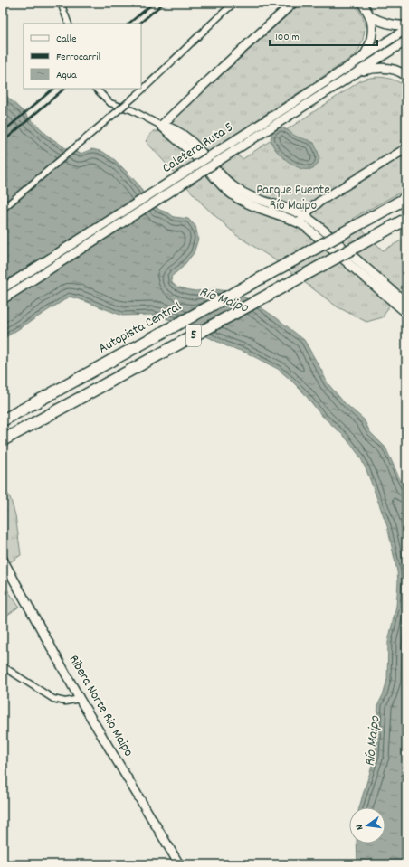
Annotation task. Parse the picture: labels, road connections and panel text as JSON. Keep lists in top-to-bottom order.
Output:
{
  "streets": {
    "highway": ["Autopista Central", "5"],
    "main road": ["Caletera Ruta 5", "Ribera Norte Rio Maipo"]
  },
  "water": ["Río Maipo"],
  "parks": ["Parque Puente Río Maipo"],
  "legend": ["Calle", "Ferrocarril", "Agua"],
  "scale_bar": "100 m",
  "north": "left"
}
